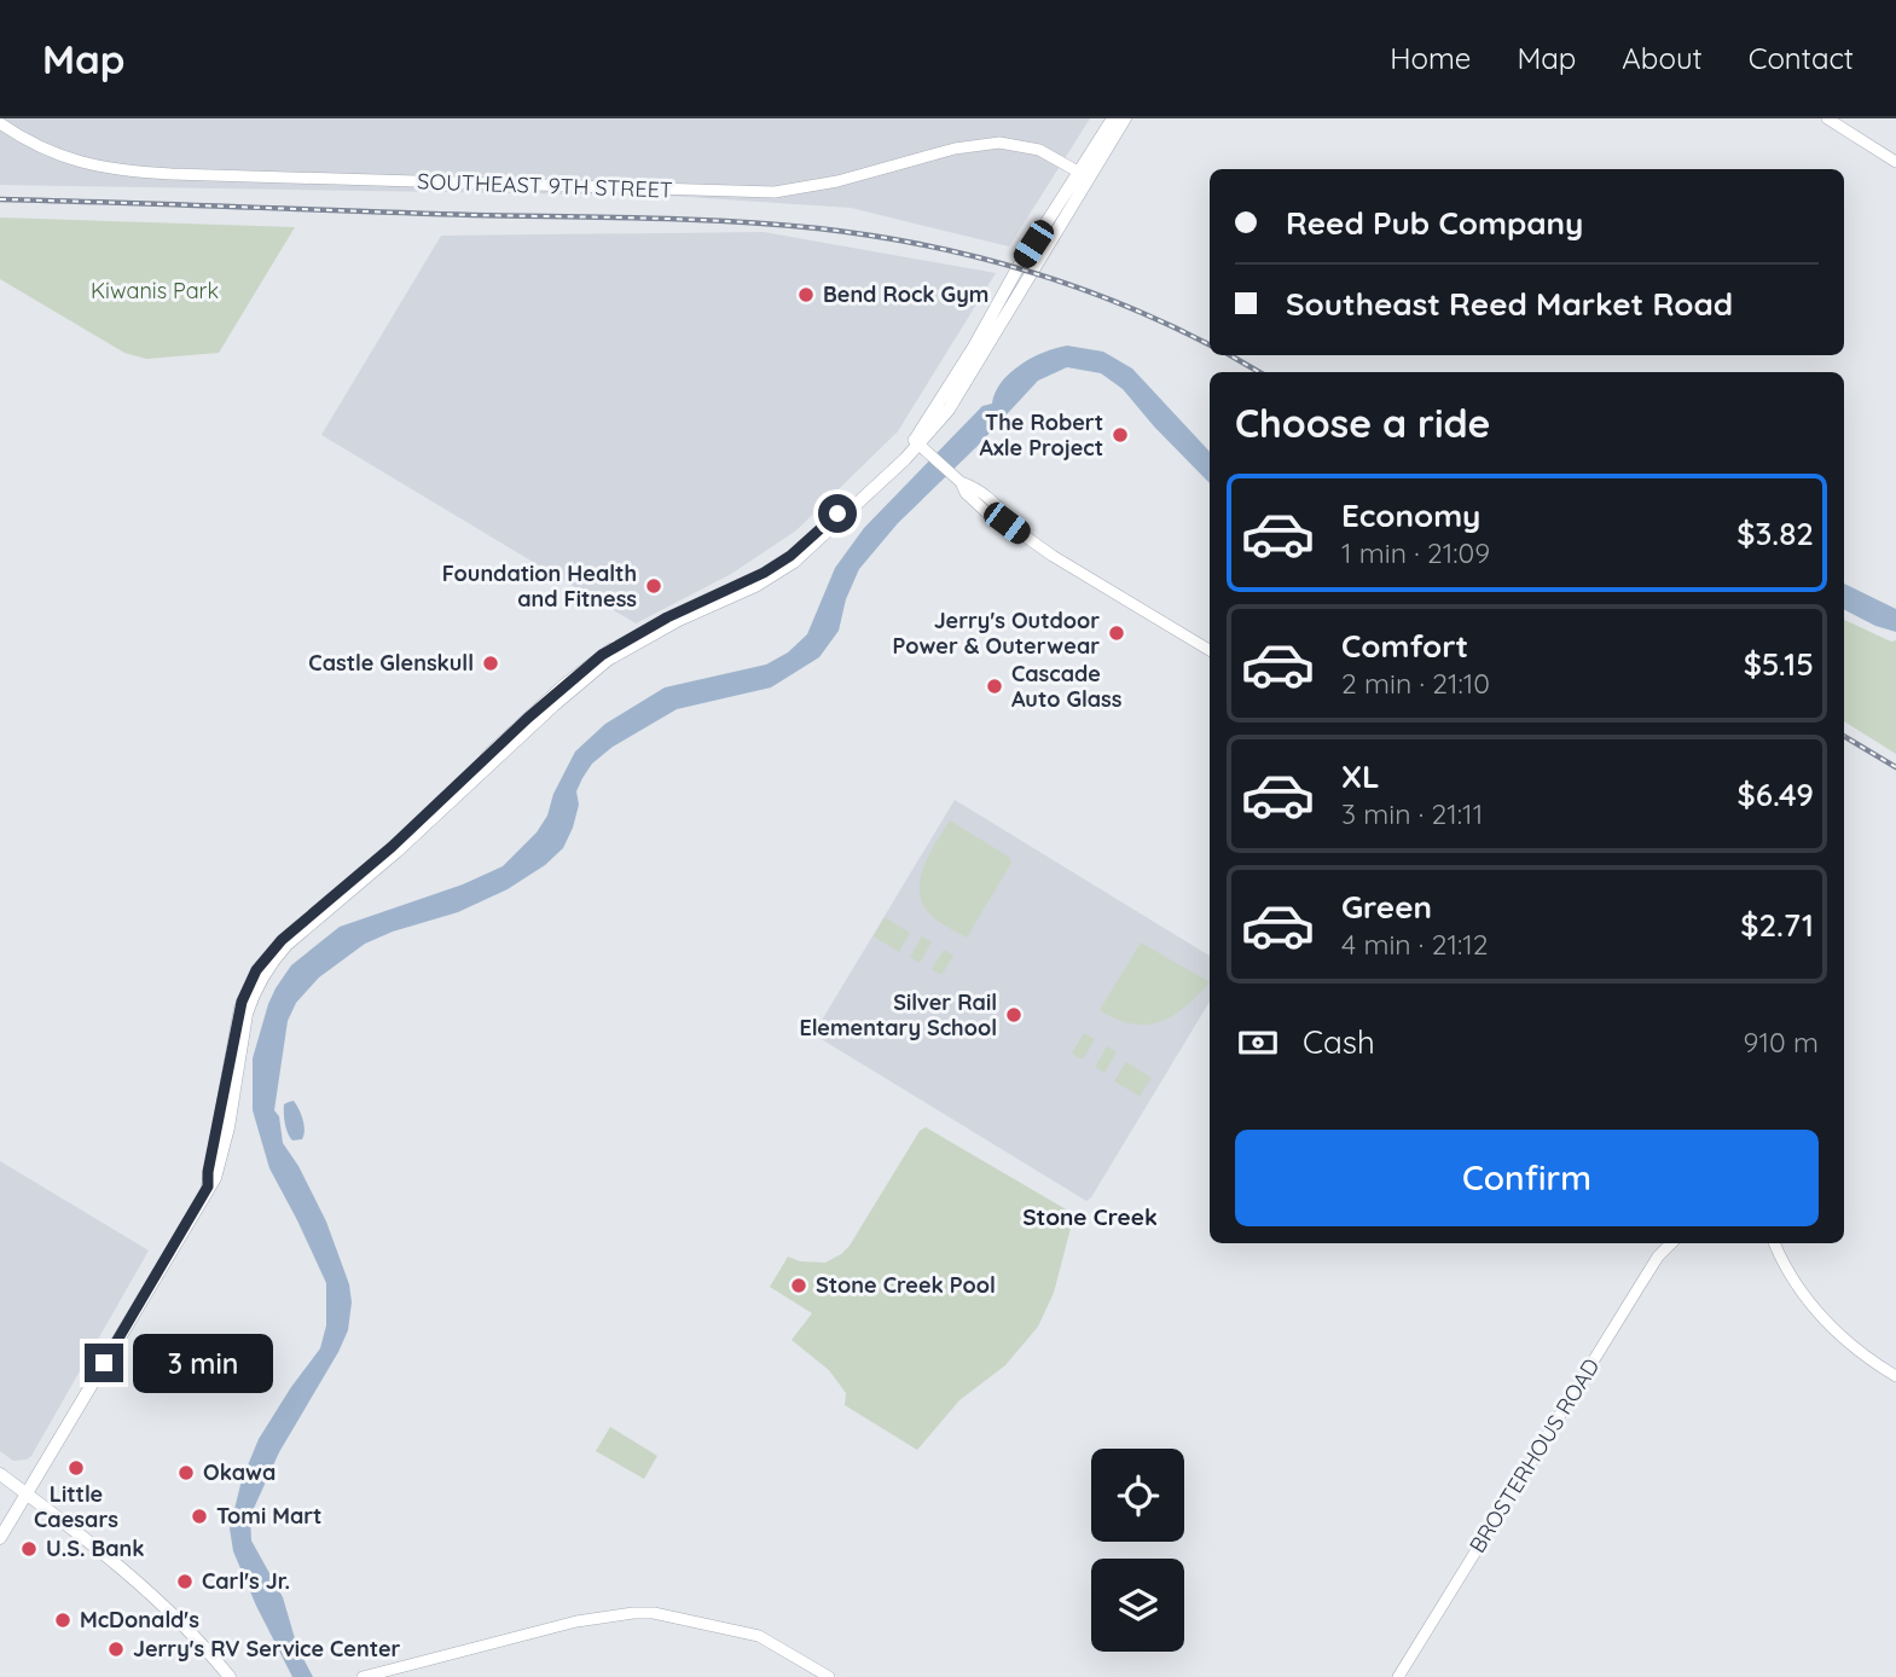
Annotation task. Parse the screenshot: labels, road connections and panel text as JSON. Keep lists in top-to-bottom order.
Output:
{
  "streets": {
    "street": ["SOUTHEAST 9TH STREET", "BROSTERHOUS ROAD"]
  },
  "districts": ["Stone Creek"],
  "parks": ["Kiwanis Park"],
  "places": [
    "Bend Rock Gym",
    "The Robert Axle Project",
    "Foundation Health and Fitness",
    "Jerry's Outdoor Power & Outerwear",
    "Castle Glenskull",
    "Cascade Auto Glass",
    "Silver Rail Elementary School",
    "Stone Creek Pool",
    "Little Caesars",
    "Okawa",
    "Tomi Mart",
    "U.S. Bank",
    "Carl's Jr.",
    "McDonald's",
    "Jerry's RV Service Center"
  ],
  "page": {
    "header": "Map",
    "nav": [
      "Home",
      "Map",
      "About",
      "Contact"
    ],
    "banner": ["Reed Pub Company", "Southeast Reed Market Road"],
    "heading": "Choose a ride",
    "list": [
      {
        "name": "Economy",
        "note": "1 min · 21:09",
        "value": "$3.82"
      },
      {
        "name": "Comfort",
        "note": "2 min · 21:10",
        "value": "$5.15"
      },
      {
        "name": "XL",
        "note": "3 min · 21:11",
        "value": "$6.49"
      },
      {
        "name": "Green",
        "note": "4 min · 21:12",
        "value": "$2.71"
      }
    ],
    "pay": ["Cash", "910 m"],
    "buttons": "Confirm",
    "bubble": "3 min"
  }
}
